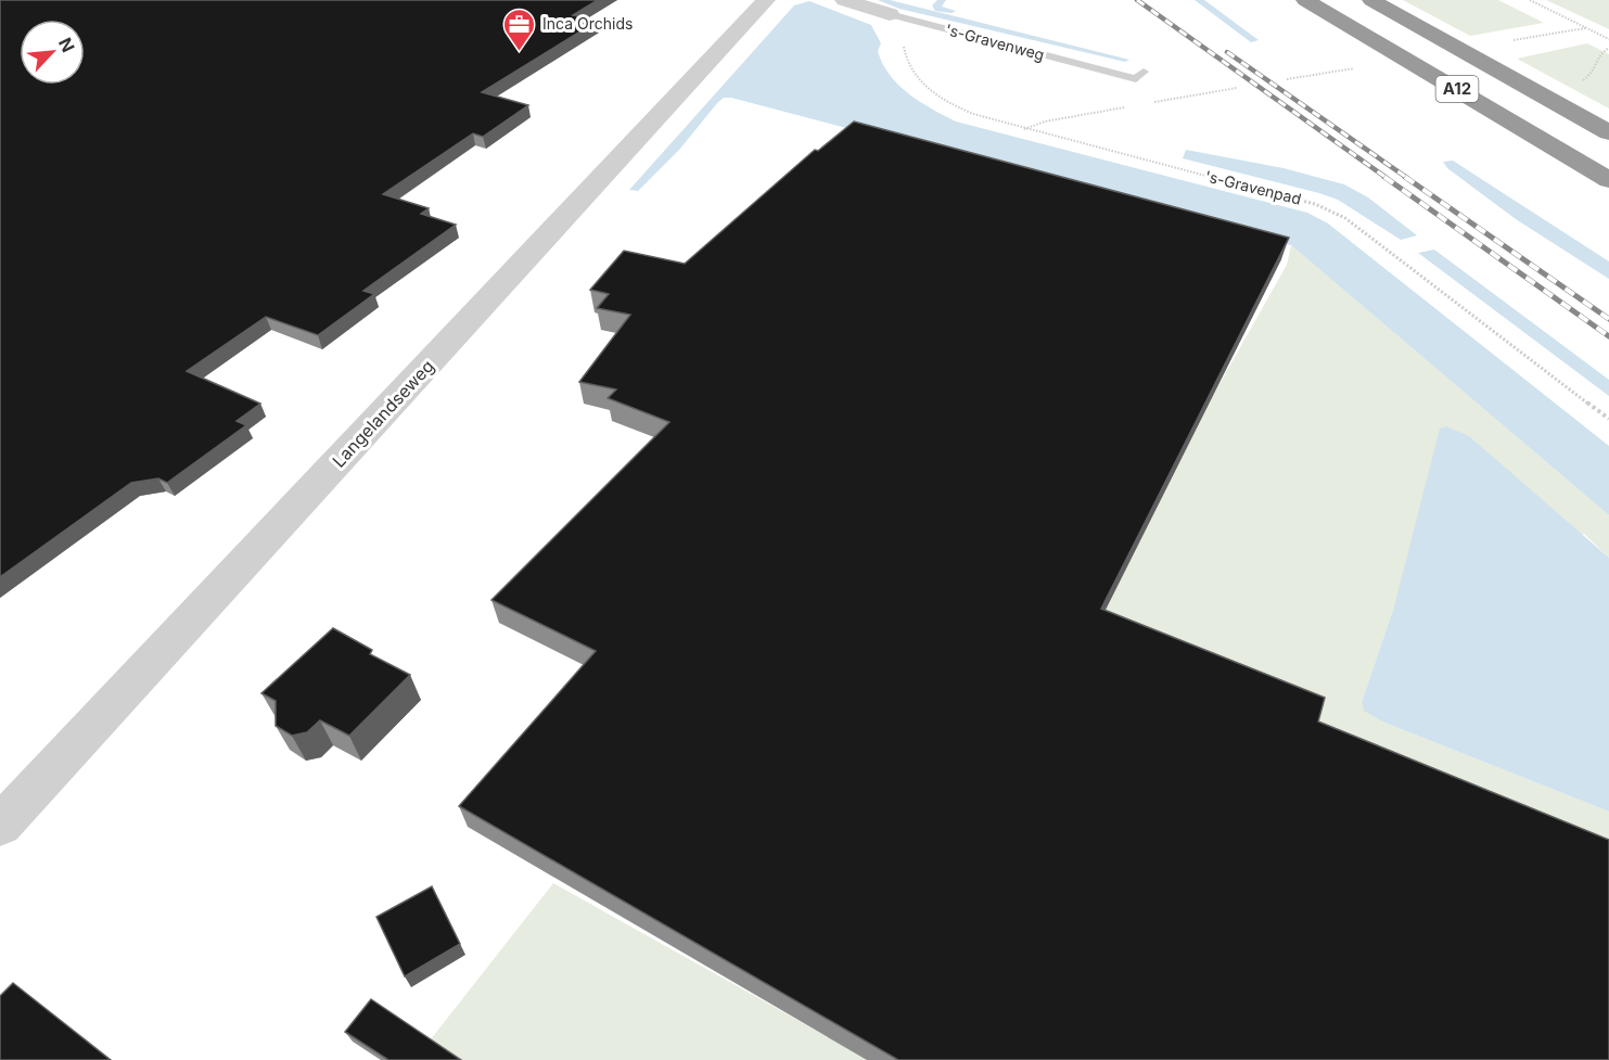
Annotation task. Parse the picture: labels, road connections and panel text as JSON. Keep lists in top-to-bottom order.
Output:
{
  "streets": {
    "highway": ["A12"],
    "street": ["'s-Gravenweg", "Langelandseweg"],
    "path": ["'s-Gravenpad"]
  },
  "crossings": [
    ["'s-Gravenweg", "'s-Gravenpad"]
  ],
  "places": {
    "office": ["Inca Orchids"]
  },
  "north": "top right"
}
